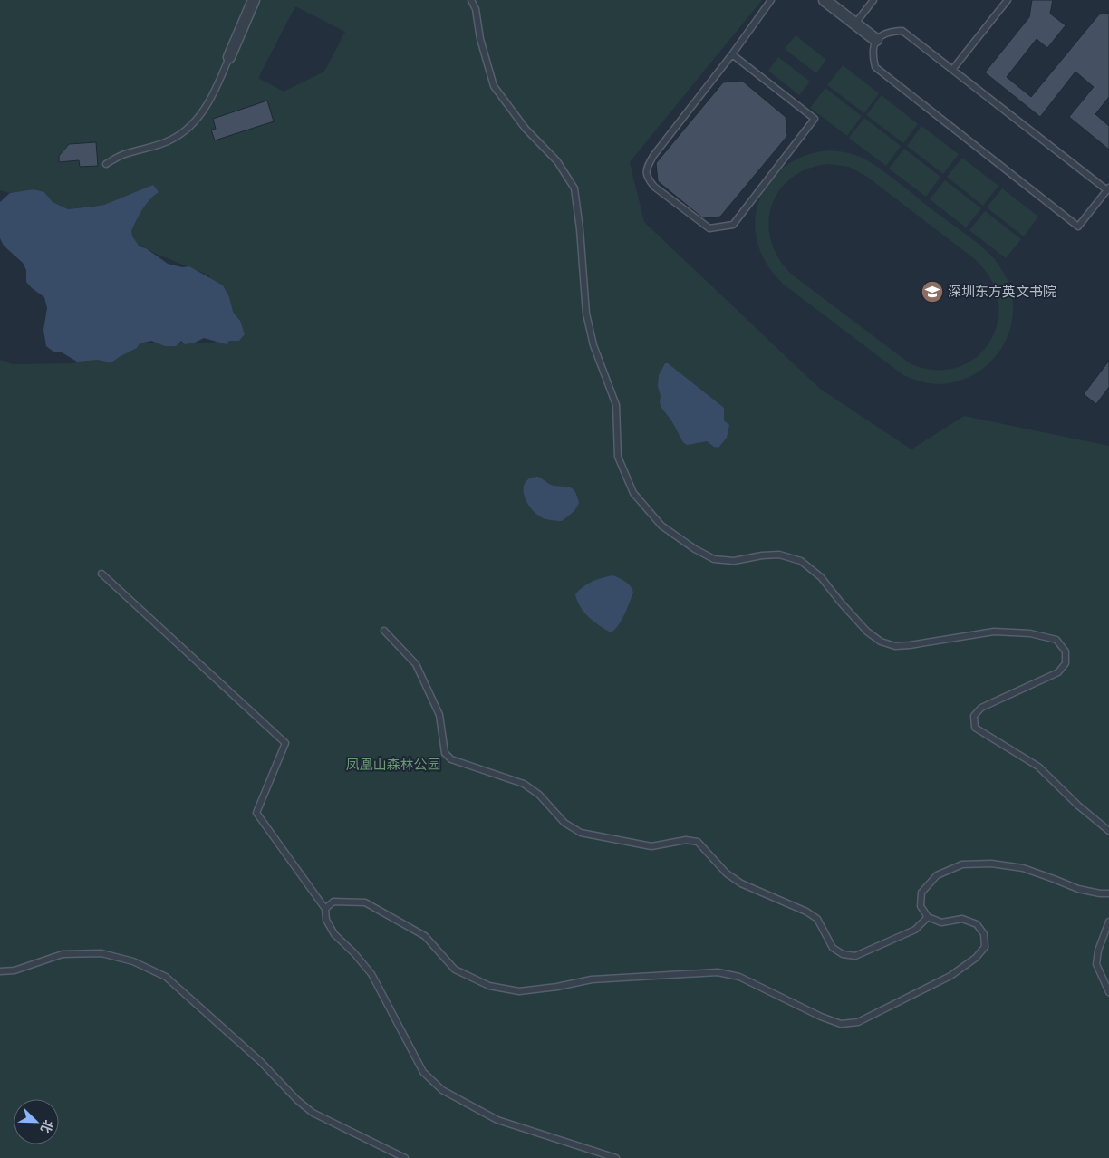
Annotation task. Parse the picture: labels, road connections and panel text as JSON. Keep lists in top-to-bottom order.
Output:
{
  "parks": ["凤凰山森林公园"],
  "places": {
    "school or university": ["深圳东方英文书院"]
  },
  "north": "bottom right"
}
